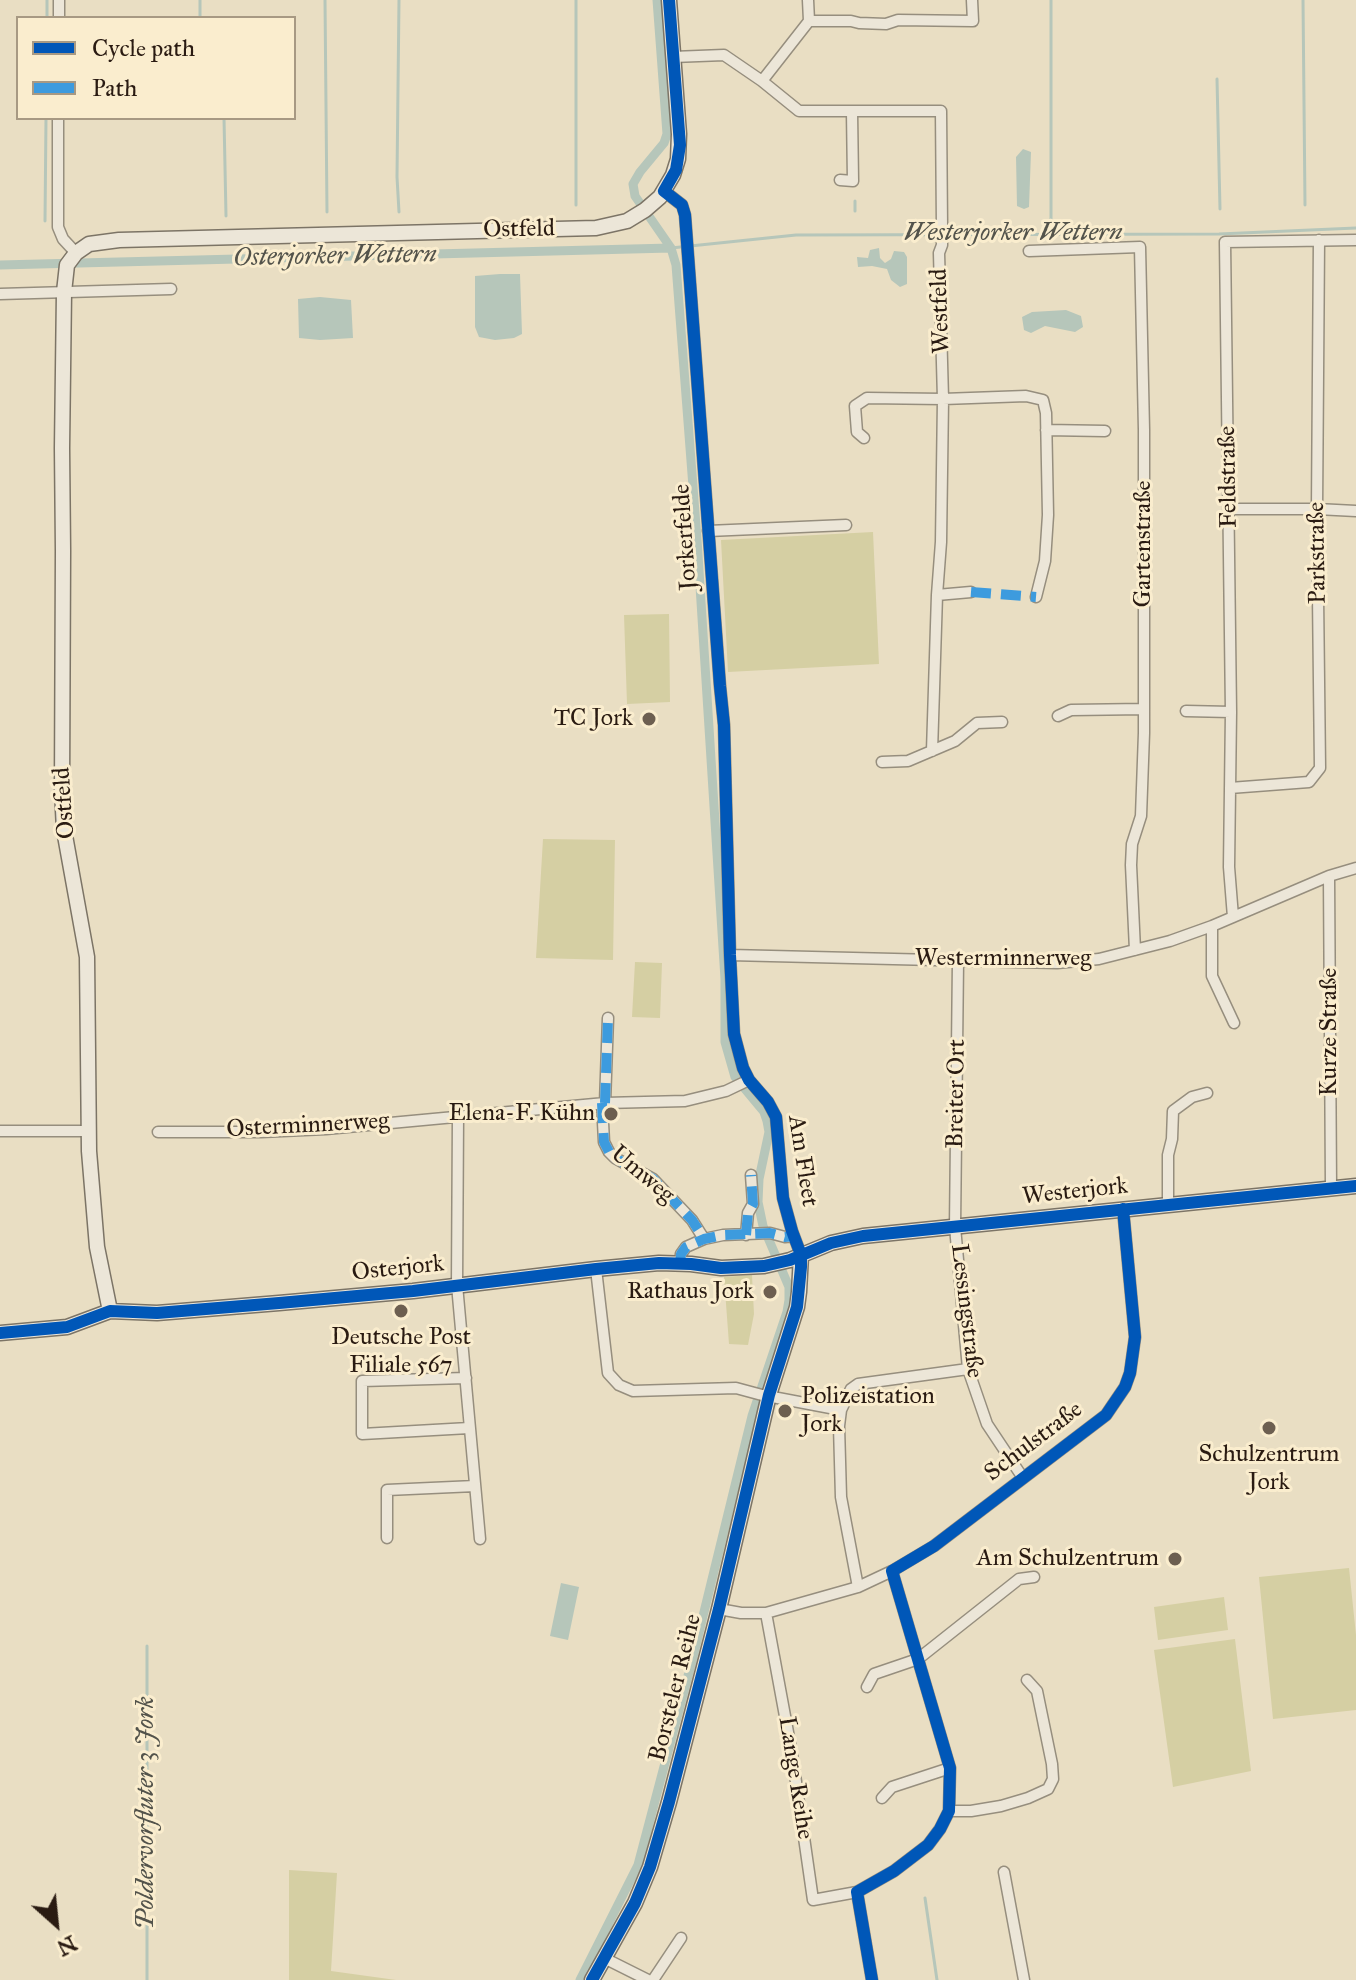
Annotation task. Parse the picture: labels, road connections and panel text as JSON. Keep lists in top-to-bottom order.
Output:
{
  "streets": {
    "street": [
      "Ostfeld",
      "Westfeld",
      "Feldstraße",
      "Jorkerfelde",
      "Gartenstraße",
      "Parkstraße",
      "Westerminnerweg",
      "Kurze Straße",
      "Breiter Ort",
      "Osterminnerweg",
      "Am Fleet",
      "Umweg",
      "Westerjork",
      "Osterjork",
      "Lessingstraße",
      "Schulstraße",
      "Borsteler Reihe",
      "Lange Reihe"
    ]
  },
  "crossings": [
    ["Ostfeld", "Jorkerfelde"],
    ["Ostfeld", "Osterjork"],
    ["Feldstraße", "Parkstraße"],
    ["Feldstraße", "Westerminnerweg"],
    ["Jorkerfelde", "Westerminnerweg"],
    ["Jorkerfelde", "Osterminnerweg"],
    ["Jorkerfelde", "Am Fleet"],
    ["Gartenstraße", "Westerminnerweg"],
    ["Westerminnerweg", "Kurze Straße"],
    ["Westerminnerweg", "Breiter Ort"],
    ["Kurze Straße", "Westerjork"],
    ["Breiter Ort", "Westerjork"],
    ["Breiter Ort", "Lessingstraße"],
    ["Osterminnerweg", "Am Fleet"],
    ["Osterminnerweg", "Umweg"],
    ["Am Fleet", "Westerjork"],
    ["Am Fleet", "Osterjork"],
    ["Am Fleet", "Borsteler Reihe"],
    ["Westerjork", "Osterjork"],
    ["Westerjork", "Lessingstraße"],
    ["Westerjork", "Schulstraße"],
    ["Westerjork", "Borsteler Reihe"],
    ["Osterjork", "Borsteler Reihe"],
    ["Lessingstraße", "Schulstraße"],
    ["Schulstraße", "Borsteler Reihe"],
    ["Schulstraße", "Lange Reihe"]
  ],
  "water": ["Westerjorker Wettern", "Osterjorker Wettern", "Poldervorfluter 3 Jork"],
  "places": [
    "TC Jork",
    "Elena-F. Kühn",
    "Rathaus Jork",
    "Deutsche Post Filiale 567",
    "Polizeistation Jork",
    "Schulzentrum Jork",
    "Am Schulzentrum"
  ],
  "legend": ["Cycle path", "Path"],
  "north": "bottom right"
}
